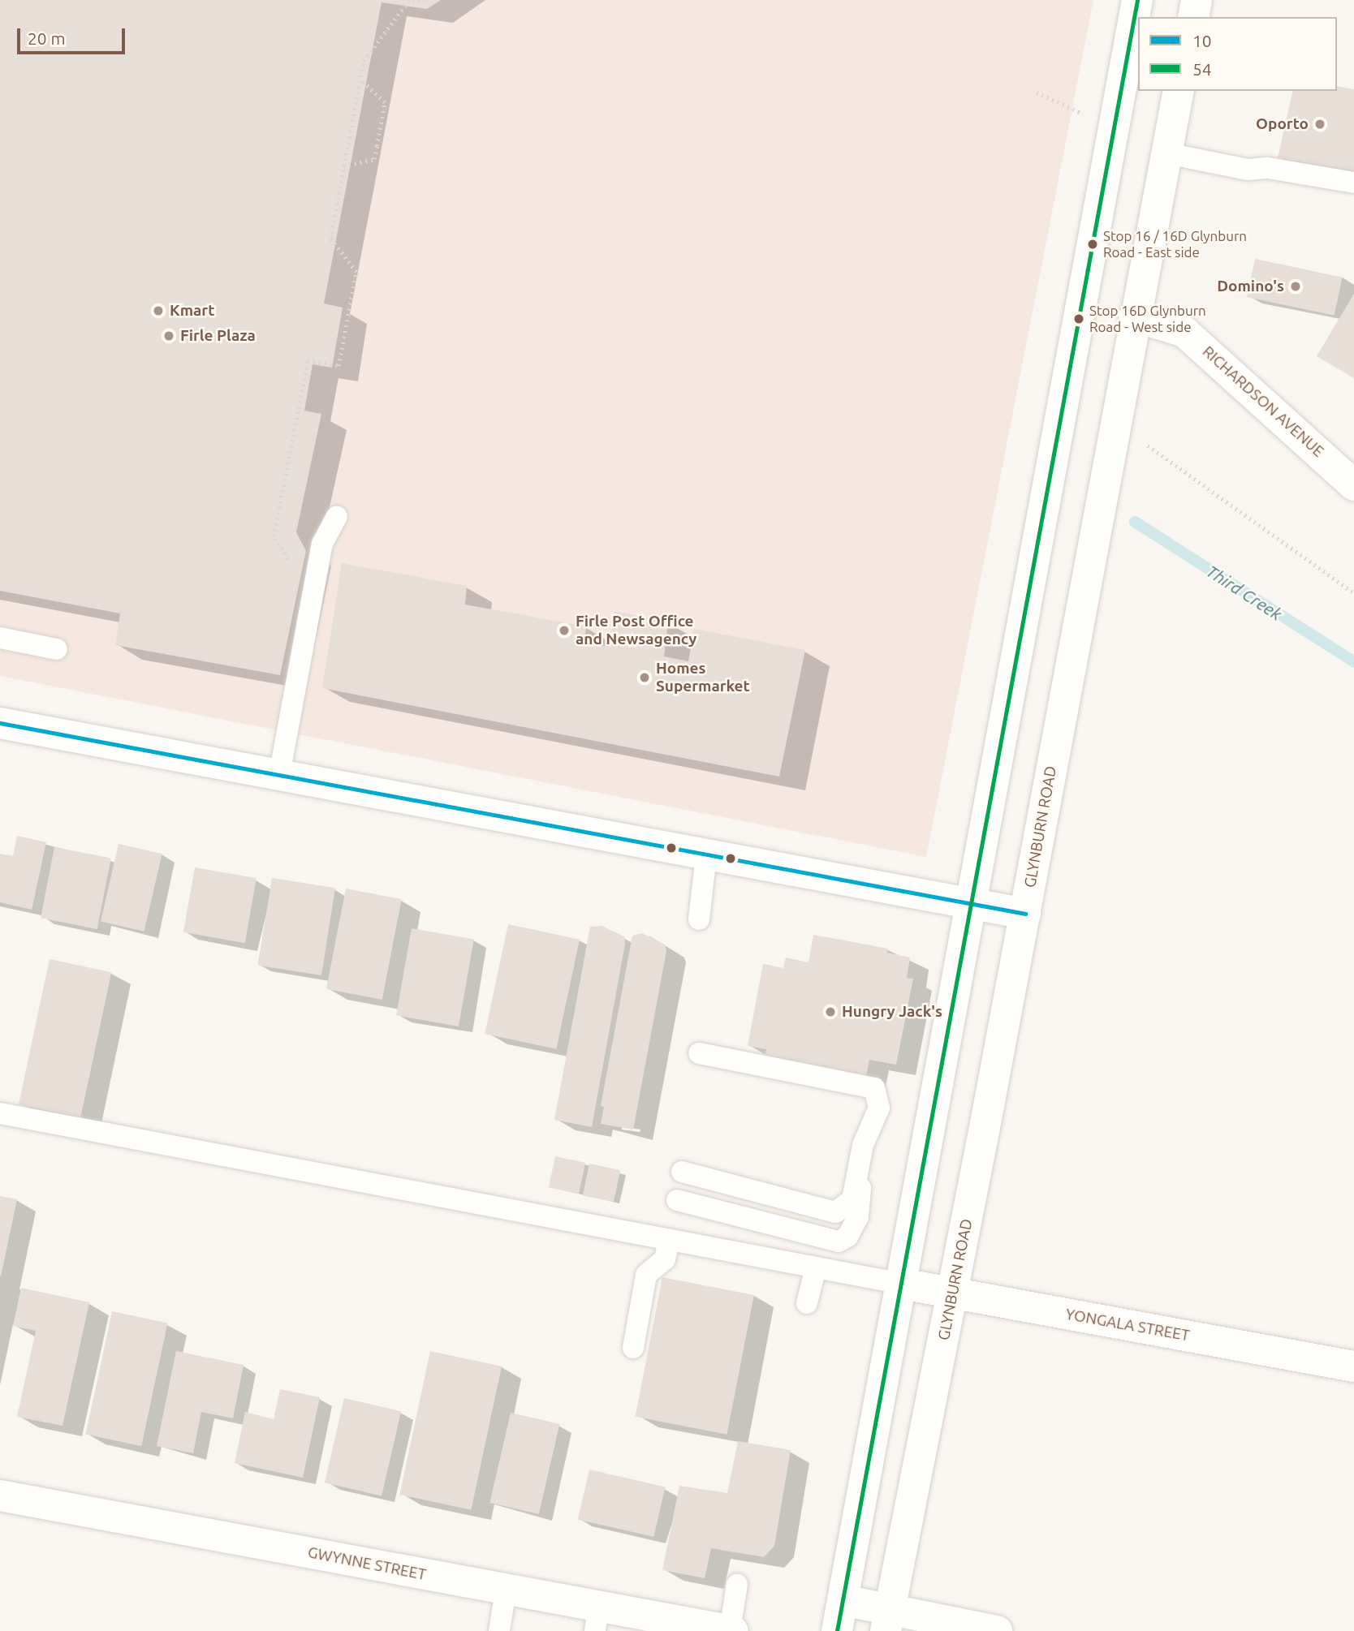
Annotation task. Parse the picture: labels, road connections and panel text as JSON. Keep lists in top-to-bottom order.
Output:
{
  "streets": {
    "main road": [
      "RICHARDSON AVENUE",
      "GLYNBURN ROAD",
      "YONGALA STREET",
      "GWYNNE STREET"
    ]
  },
  "crossings": [
    ["RICHARDSON AVENUE", "GLYNBURN ROAD"],
    ["GLYNBURN ROAD", "YONGALA STREET"]
  ],
  "water": ["Third Creek"],
  "places": [
    "Oporto",
    "Stop 16 / 16D Glynburn Road - East side",
    "Domino's",
    "Kmart",
    "Stop 16D Glynburn Road - West side",
    "Firle Plaza",
    "Firle Post Office and Newsagency",
    "Homes Supermarket",
    "Hungry Jack's"
  ],
  "lines": ["transit line 54", "transit line 10"],
  "legend": ["10", "54"],
  "scale_bar": "20 m"
}
